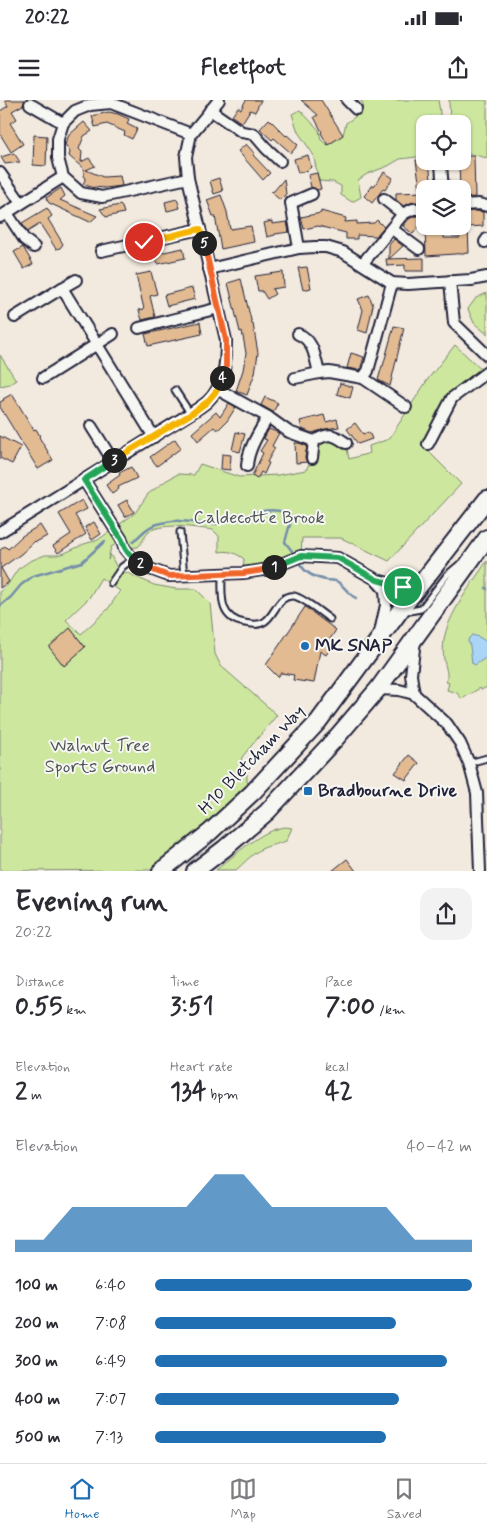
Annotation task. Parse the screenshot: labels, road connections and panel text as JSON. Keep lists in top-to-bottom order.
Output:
{
  "streets": {
    "highway": ["H10 Bletcham Way"]
  },
  "parks": ["Caldecotte Brook", "Walnut Tree Sports Ground"],
  "places": {
    "other": ["MK SNAP"],
    "transit": ["Bradbourne Drive"]
  },
  "page": {
    "status": "20:22",
    "header": "Fleetfoot",
    "pins": [
      "5",
      "4",
      "3",
      "2",
      "1"
    ],
    "heading": ["Evening run", "20:22"],
    "stats": [
      ["Distance", "0.55 km"],
      ["Time", "3:51"],
      ["Pace", "7:00 /km"],
      ["Elevation", "2 m"],
      ["Heart rate", "134 bpm"],
      ["kcal", "42"]
    ],
    "chart": ["Elevation", "40–42 m"],
    "list": [
      {
        "name": "100 m",
        "note": "6:40"
      },
      {
        "name": "200 m",
        "note": "7:08"
      },
      {
        "name": "300 m",
        "note": "6:49"
      },
      {
        "name": "400 m",
        "note": "7:07"
      },
      {
        "name": "500 m",
        "note": "7:13"
      }
    ],
    "tabs": ["Home", "Map", "Saved"]
  }
}
